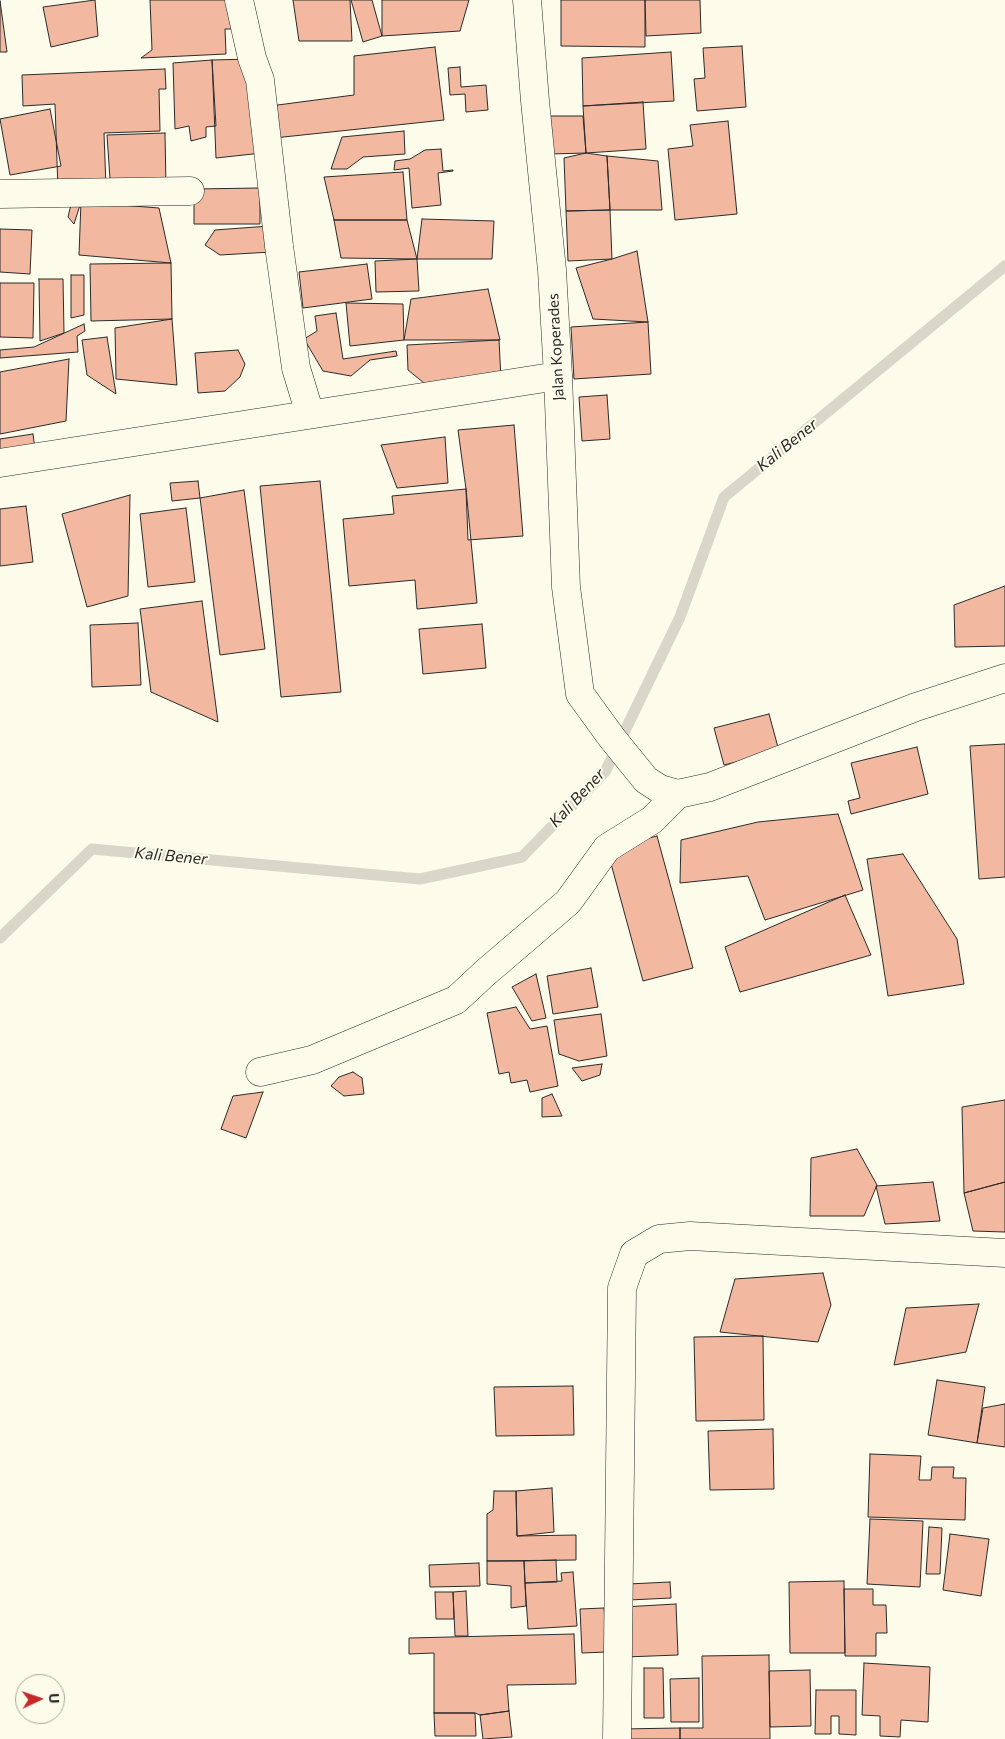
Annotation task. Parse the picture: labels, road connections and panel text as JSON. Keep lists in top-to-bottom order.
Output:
{
  "streets": {
    "street": ["Jalan Koperades"]
  },
  "water": ["Kali Bener"],
  "north": "right"
}
